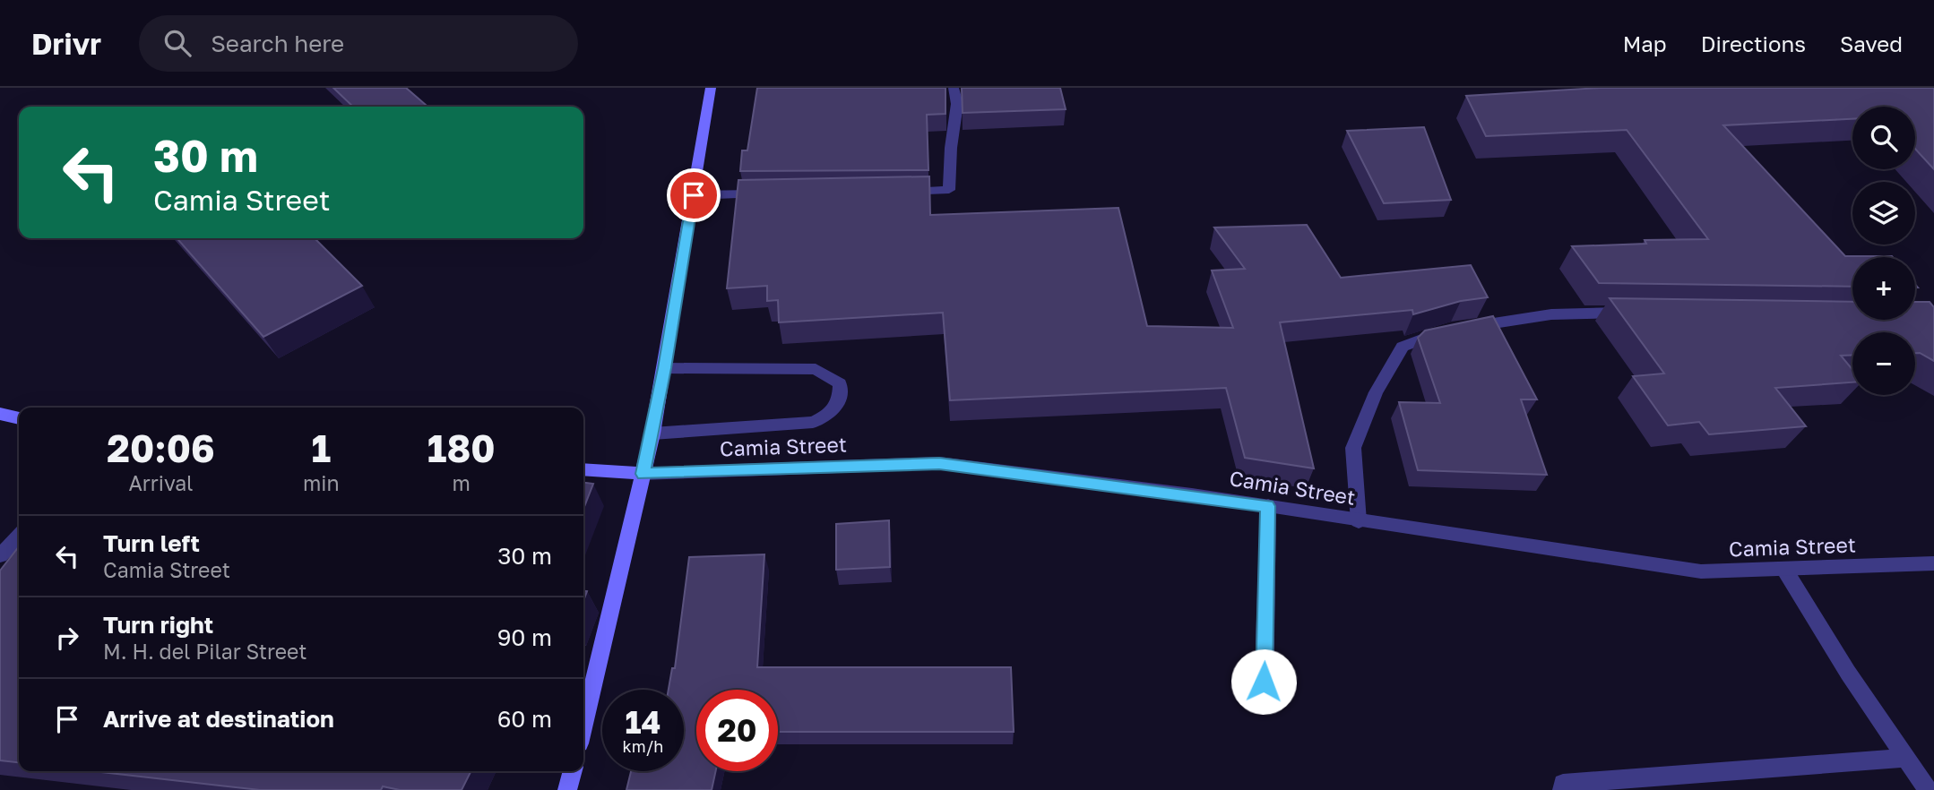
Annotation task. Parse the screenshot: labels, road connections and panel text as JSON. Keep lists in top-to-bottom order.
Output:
{
  "streets": {
    "street": ["Camia Street"]
  },
  "page": {
    "header": "Drivr",
    "search": "Search here",
    "nav": ["Map", "Directions", "Saved"],
    "map_buttons": ["+", "−"],
    "turn": ["30 m", "Camia Street"],
    "eta": [
      "20:06",
      "Arrival",
      "1",
      "min",
      "180",
      "m"
    ],
    "list": [
      {
        "name": "Turn left",
        "note": "Camia Street",
        "value": "30 m"
      },
      {
        "name": "Turn right",
        "note": "M. H. del Pilar Street",
        "value": "90 m"
      },
      {
        "name": "Arrive at destination",
        "value": "60 m"
      }
    ],
    "speed": "14 km/h",
    "limit": "20"
  }
}
